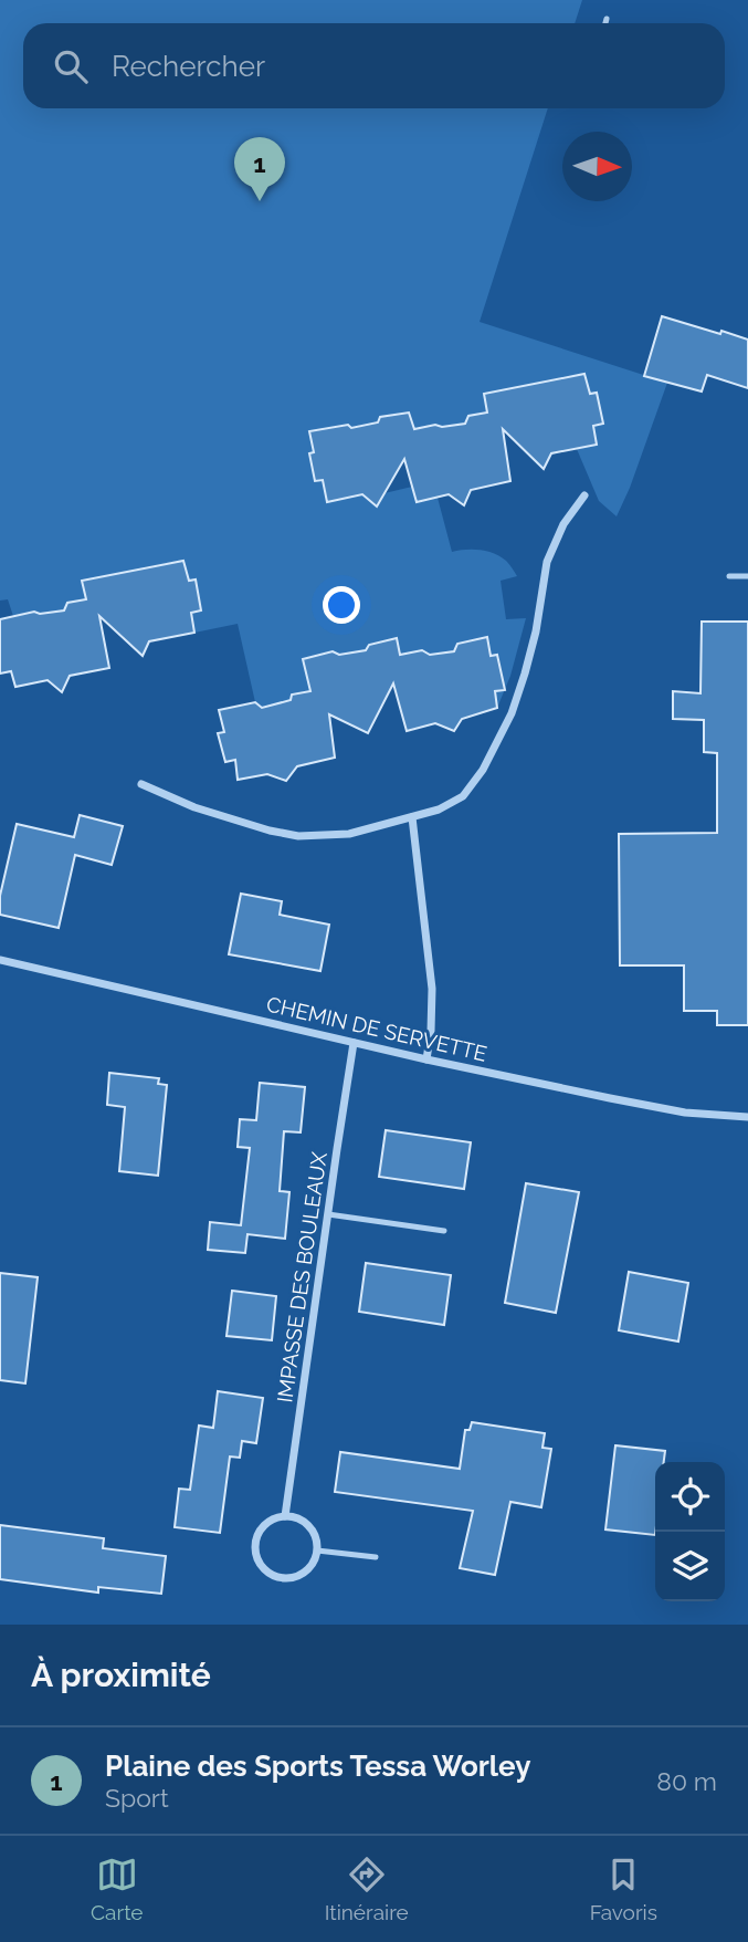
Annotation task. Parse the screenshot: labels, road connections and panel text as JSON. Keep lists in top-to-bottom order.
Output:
{
  "streets": {
    "street": ["CHEMIN DE SERVETTE", "IMPASSE DES BOULEAUX"]
  },
  "crossings": [
    ["CHEMIN DE SERVETTE", "IMPASSE DES BOULEAUX"]
  ],
  "north": "right",
  "page": {
    "search": "Rechercher",
    "pins": "1",
    "heading": "À proximité",
    "list": [
      {
        "mark": "1",
        "name": "Plaine des Sports Tessa Worley",
        "note": "Sport",
        "value": "80 m"
      }
    ],
    "nav": ["Carte", "Itinéraire", "Favoris"]
  }
}
